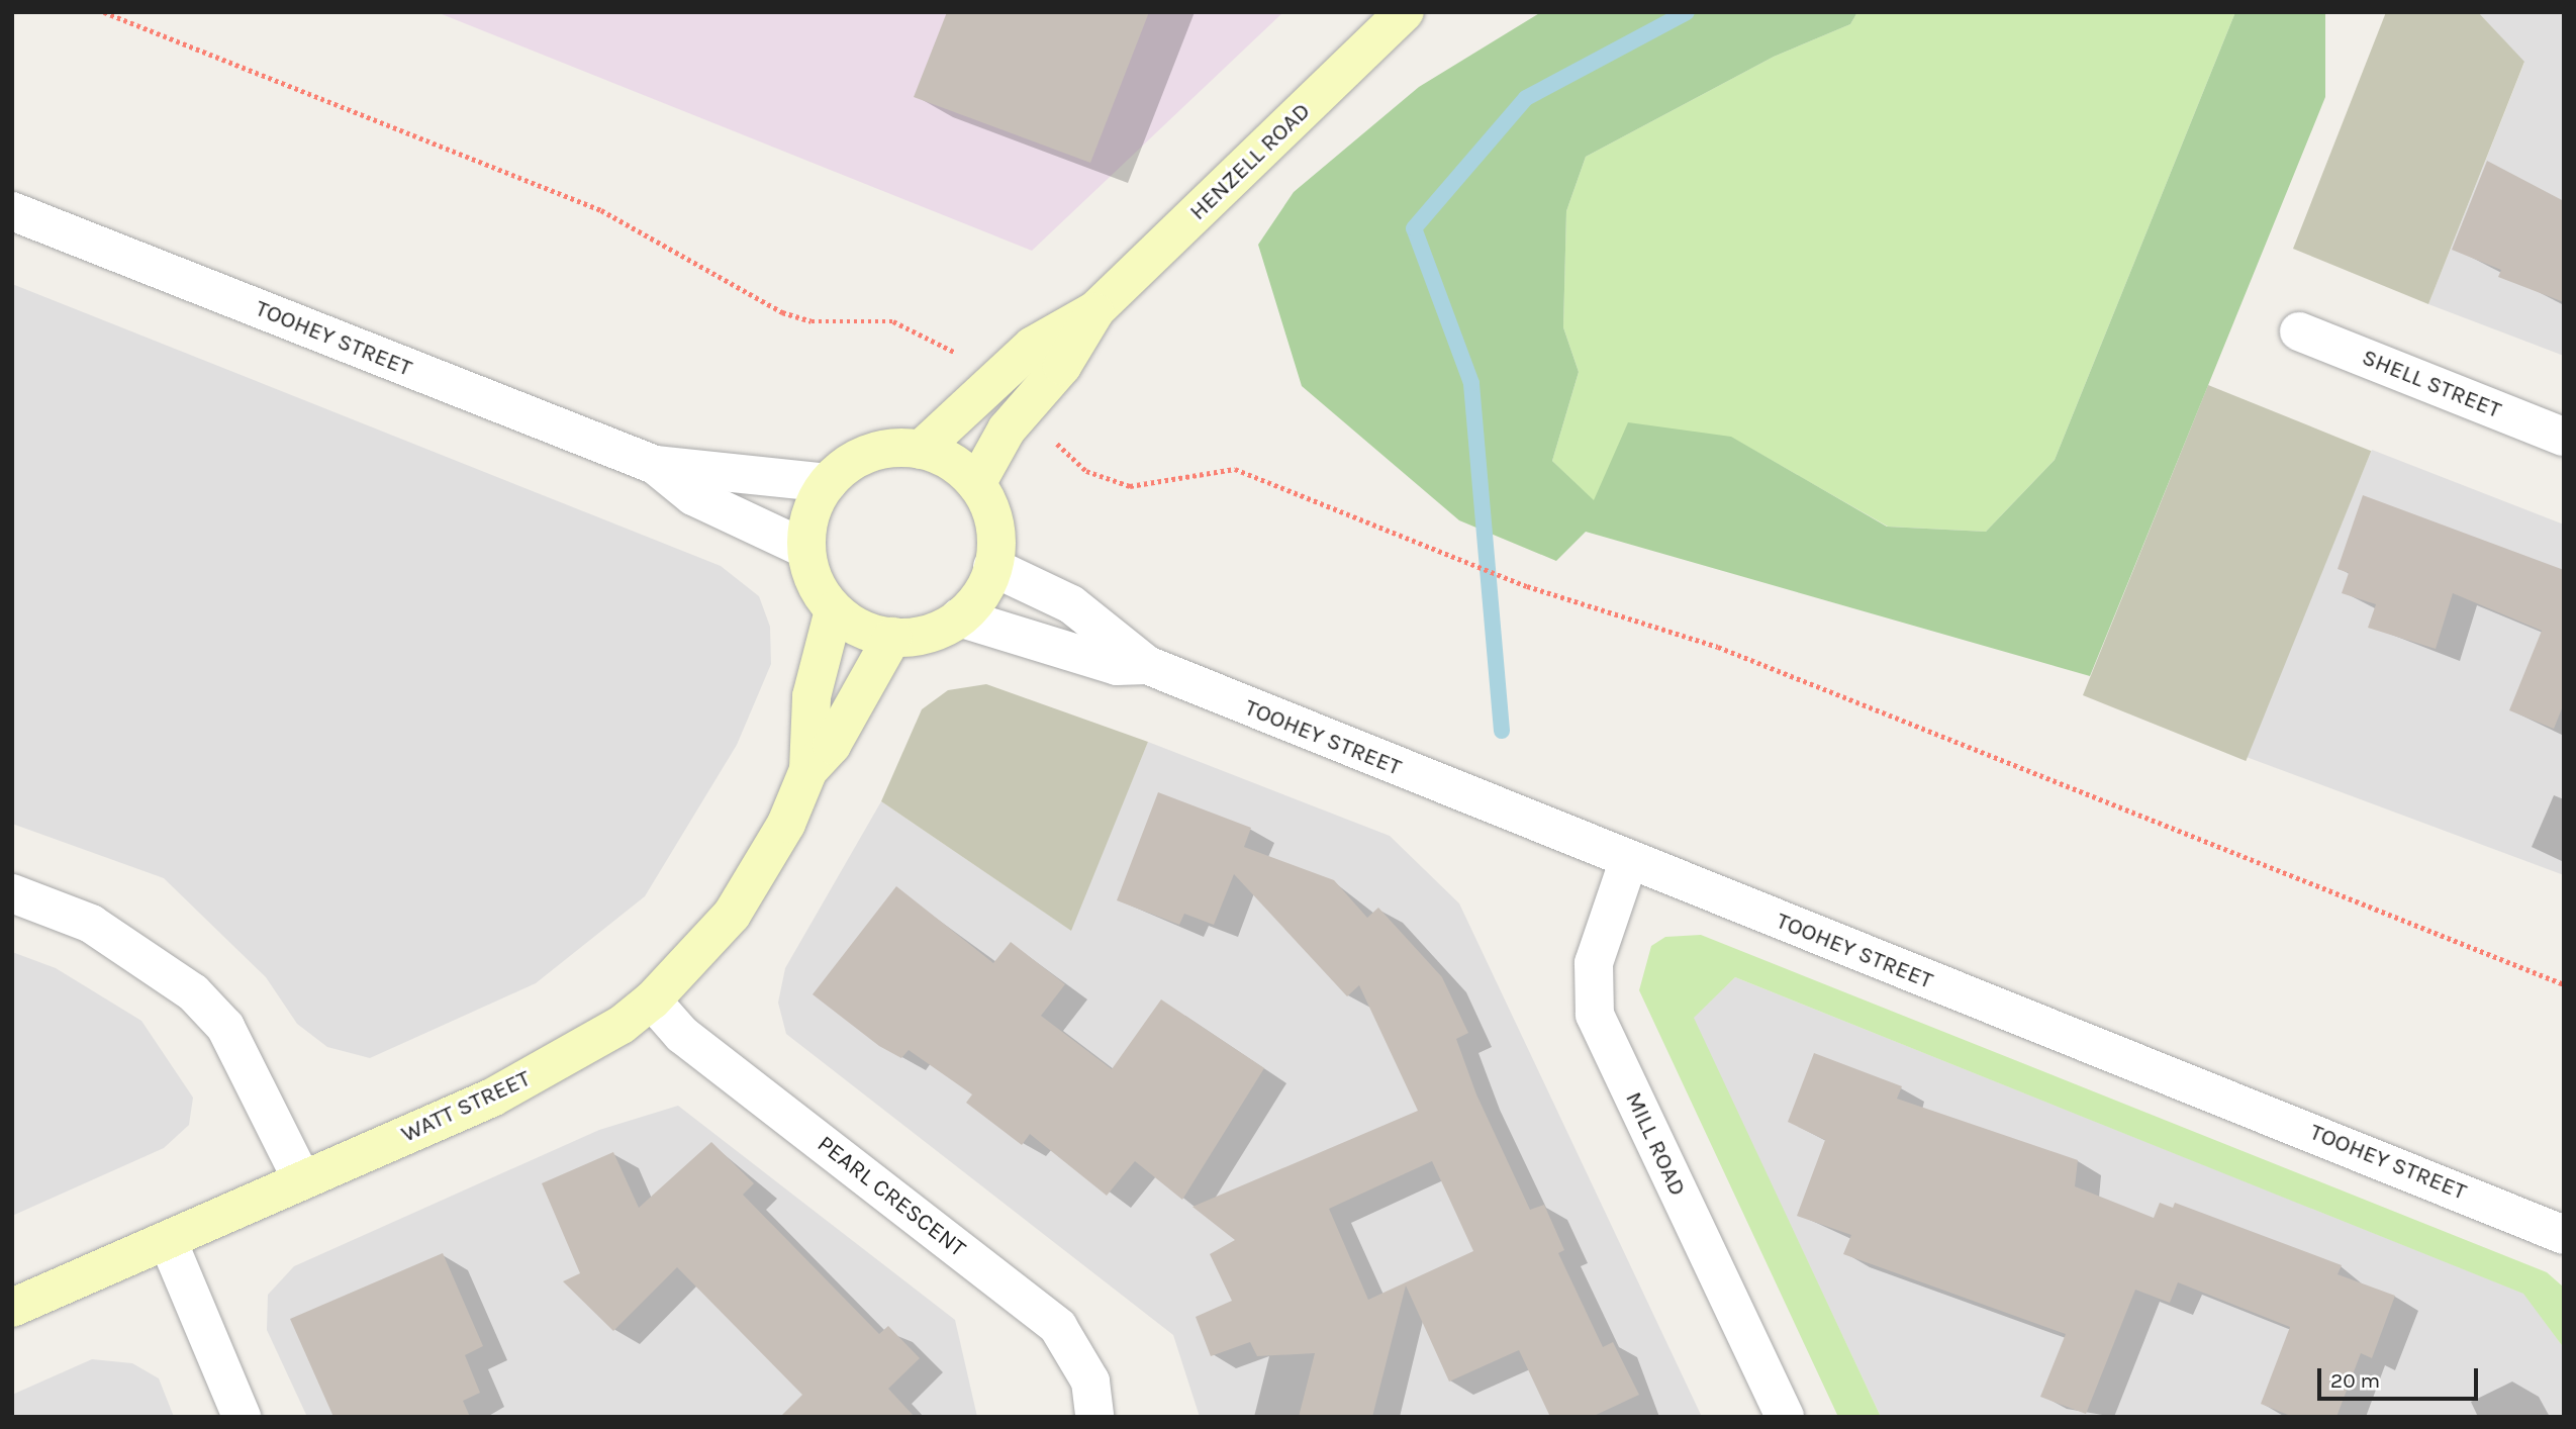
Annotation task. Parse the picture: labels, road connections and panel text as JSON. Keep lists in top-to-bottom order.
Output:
{
  "streets": {
    "main road": ["HENZELL ROAD", "WATT STREET"],
    "street": [
      "TOOHEY STREET",
      "SHELL STREET",
      "MILL ROAD",
      "PEARL CRESCENT"
    ]
  },
  "crossings": [
    ["HENZELL ROAD", "TOOHEY STREET"],
    ["HENZELL ROAD", "WATT STREET"],
    ["TOOHEY STREET", "WATT STREET"],
    ["TOOHEY STREET", "MILL ROAD"],
    ["WATT STREET", "PEARL CRESCENT"]
  ],
  "scale_bar": "20 m"
}
